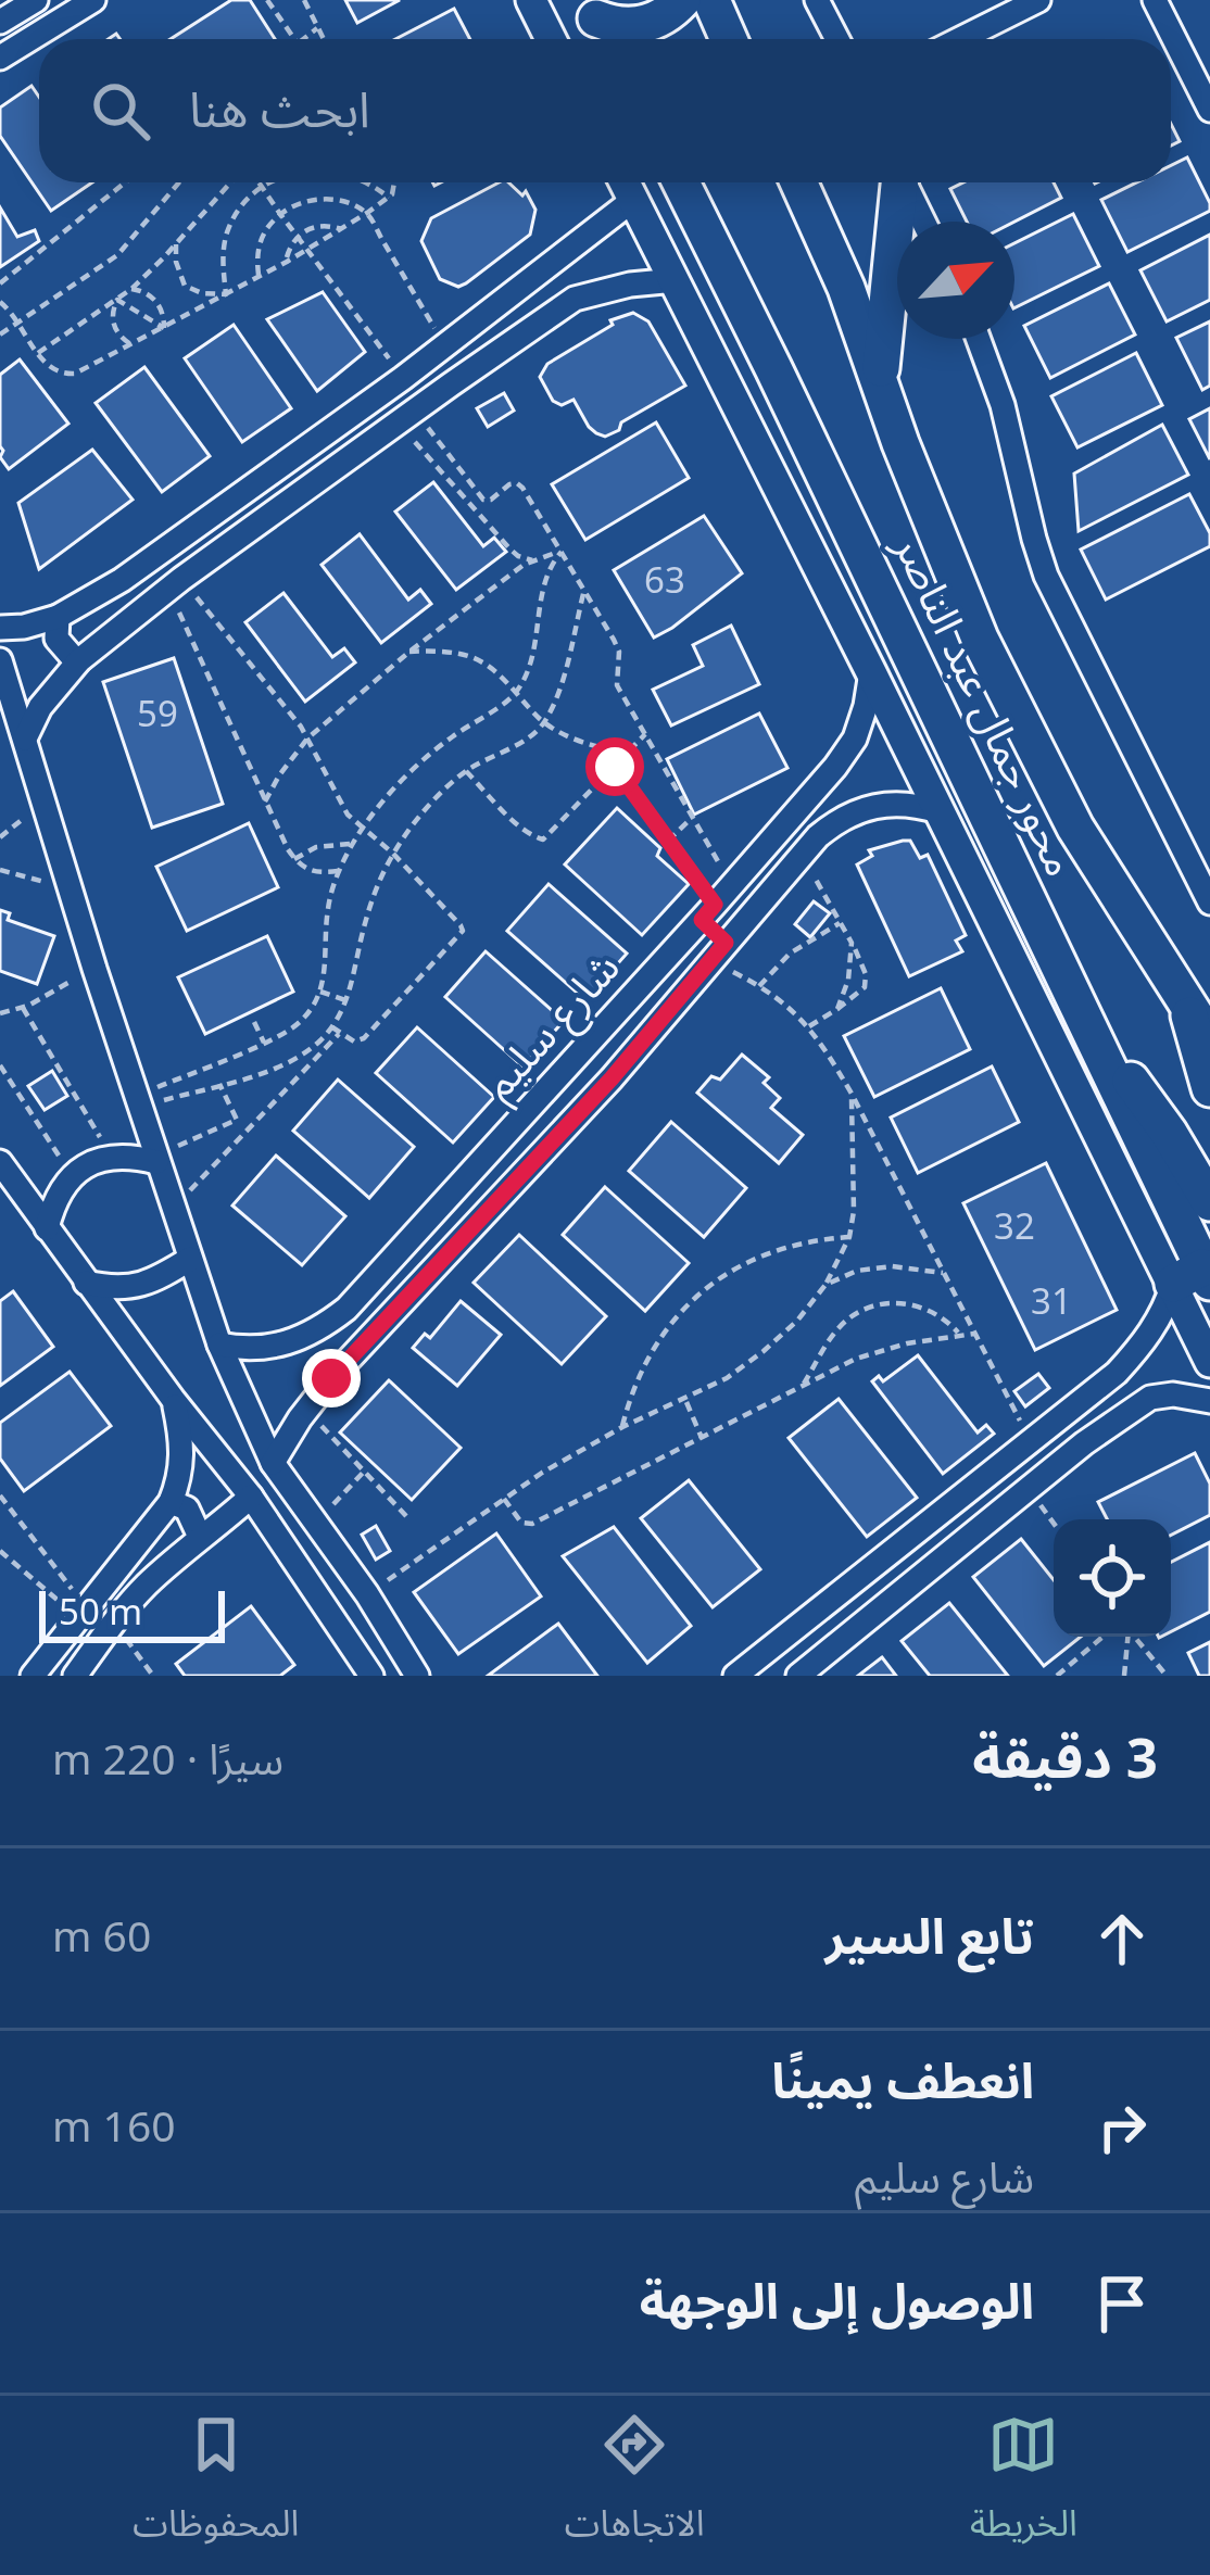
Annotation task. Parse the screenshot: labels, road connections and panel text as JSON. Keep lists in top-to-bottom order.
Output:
{
  "streets": {
    "main road": ["محور جمال عبد الناصر"],
    "street": ["شارع سليم"]
  },
  "house_numbers": [
    "63",
    "59",
    "32",
    "31"
  ],
  "scale_bar": "50 m",
  "north": "top right",
  "page": {
    "search": "ابحث هنا",
    "scale": "50 m",
    "heading": ["3 دقيقة", "سيرًا · 220 m"],
    "list": [
      ["تابع السير", "60 m"],
      ["انعطف يمينًا", "شارع سليم", "160 m"],
      "الوصول إلى الوجهة"
    ],
    "nav": ["الخريطة", "الاتجاهات", "المحفوظات"]
  }
}
